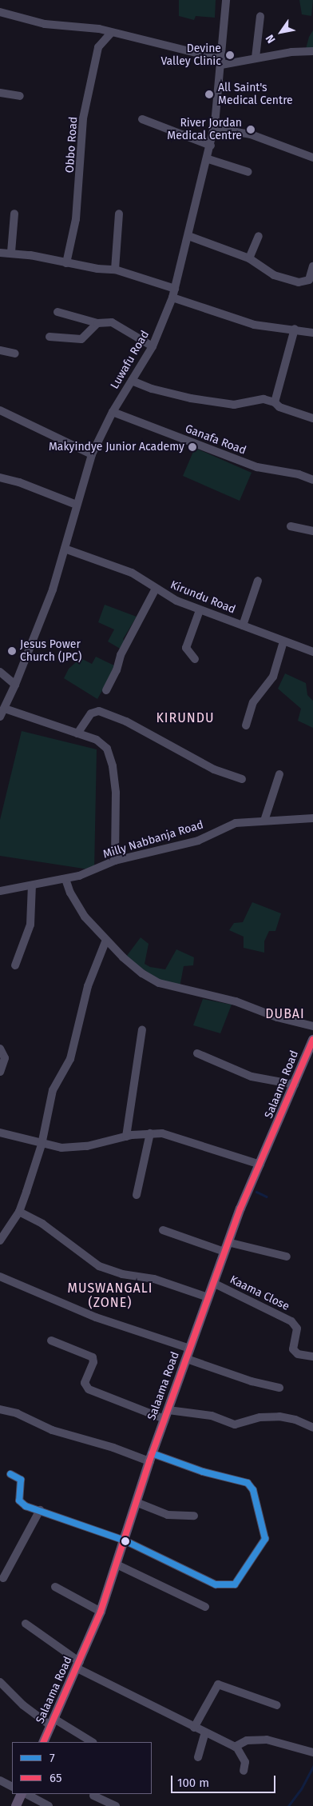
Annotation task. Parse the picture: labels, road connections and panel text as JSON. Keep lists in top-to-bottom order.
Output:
{
  "streets": {
    "main road": ["Salaama Road"],
    "street": [
      "Obbo Road",
      "Luwafu Road",
      "Ganafa Road",
      "Kirundu Road",
      "Milly Nabbanja Road",
      "Kaama Close"
    ]
  },
  "crossings": [
    ["Luwafu Road", "Ganafa Road"],
    ["Luwafu Road", "Kirundu Road"],
    ["Salaama Road", "Kaama Close"]
  ],
  "districts": ["KIRUNDU", "DUBAI", "MUSWANGALI (ZONE)"],
  "places": [
    "Devine Valley Clinic",
    "All Saint's Medical Centre",
    "River Jordan Medical Centre",
    "Makyindye Junior Academy",
    "Jesus Power Church (JPC)"
  ],
  "lines": ["transit line 65", "transit line 7"],
  "legend": ["7", "65"],
  "scale_bar": "100 m",
  "north": "bottom left"
}
